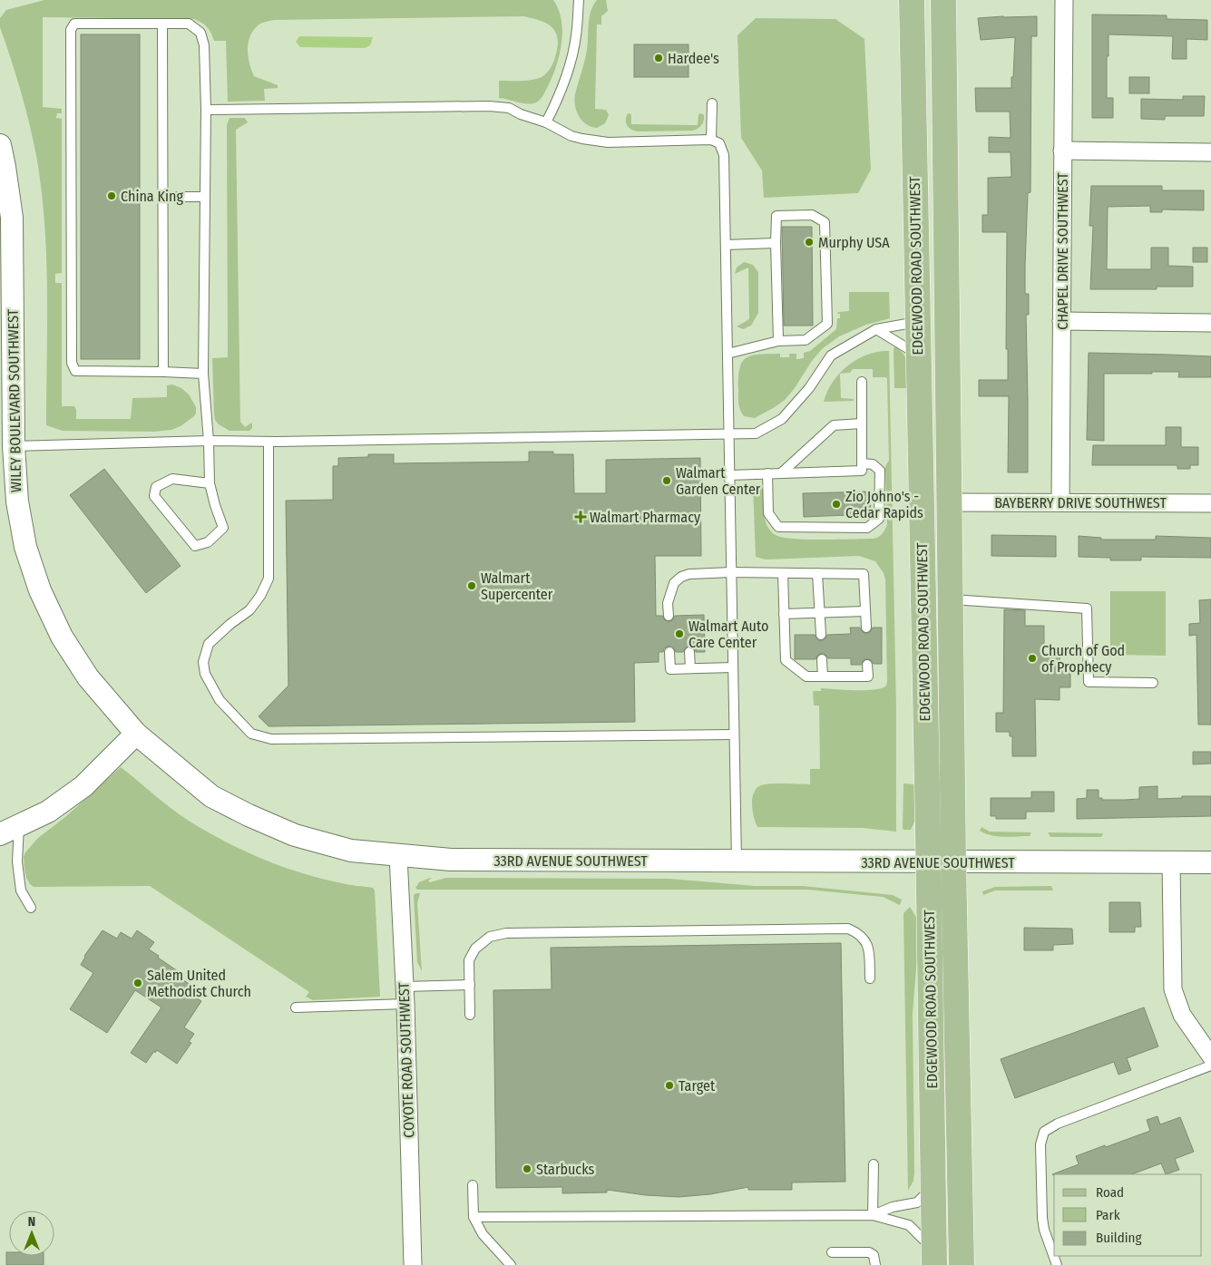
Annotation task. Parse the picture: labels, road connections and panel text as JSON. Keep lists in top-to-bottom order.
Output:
{
  "streets": {
    "main road": ["EDGEWOOD ROAD SOUTHWEST"],
    "street": [
      "CHAPEL DRIVE SOUTHWEST",
      "WILEY BOULEVARD SOUTHWEST",
      "BAYBERRY DRIVE SOUTHWEST",
      "33RD AVENUE SOUTHWEST",
      "COYOTE ROAD SOUTHWEST"
    ]
  },
  "crossings": [
    ["CHAPEL DRIVE SOUTHWEST", "BAYBERRY DRIVE SOUTHWEST"],
    ["EDGEWOOD ROAD SOUTHWEST", "BAYBERRY DRIVE SOUTHWEST"],
    ["EDGEWOOD ROAD SOUTHWEST", "33RD AVENUE SOUTHWEST"],
    ["WILEY BOULEVARD SOUTHWEST", "33RD AVENUE SOUTHWEST"],
    ["33RD AVENUE SOUTHWEST", "COYOTE ROAD SOUTHWEST"]
  ],
  "places": {
    "other": [
      "Hardee's",
      "China King",
      "Murphy USA",
      "Walmart Garden Center",
      "Zio Johno's - Cedar Rapids",
      "Walmart Supercenter",
      "Walmart Auto Care Center",
      "Church of God of Prophecy",
      "Salem United Methodist Church",
      "Target",
      "Starbucks"
    ],
    "health": ["Walmart Pharmacy"]
  },
  "legend": ["Road", "Park", "Building"],
  "north": "top"
}
